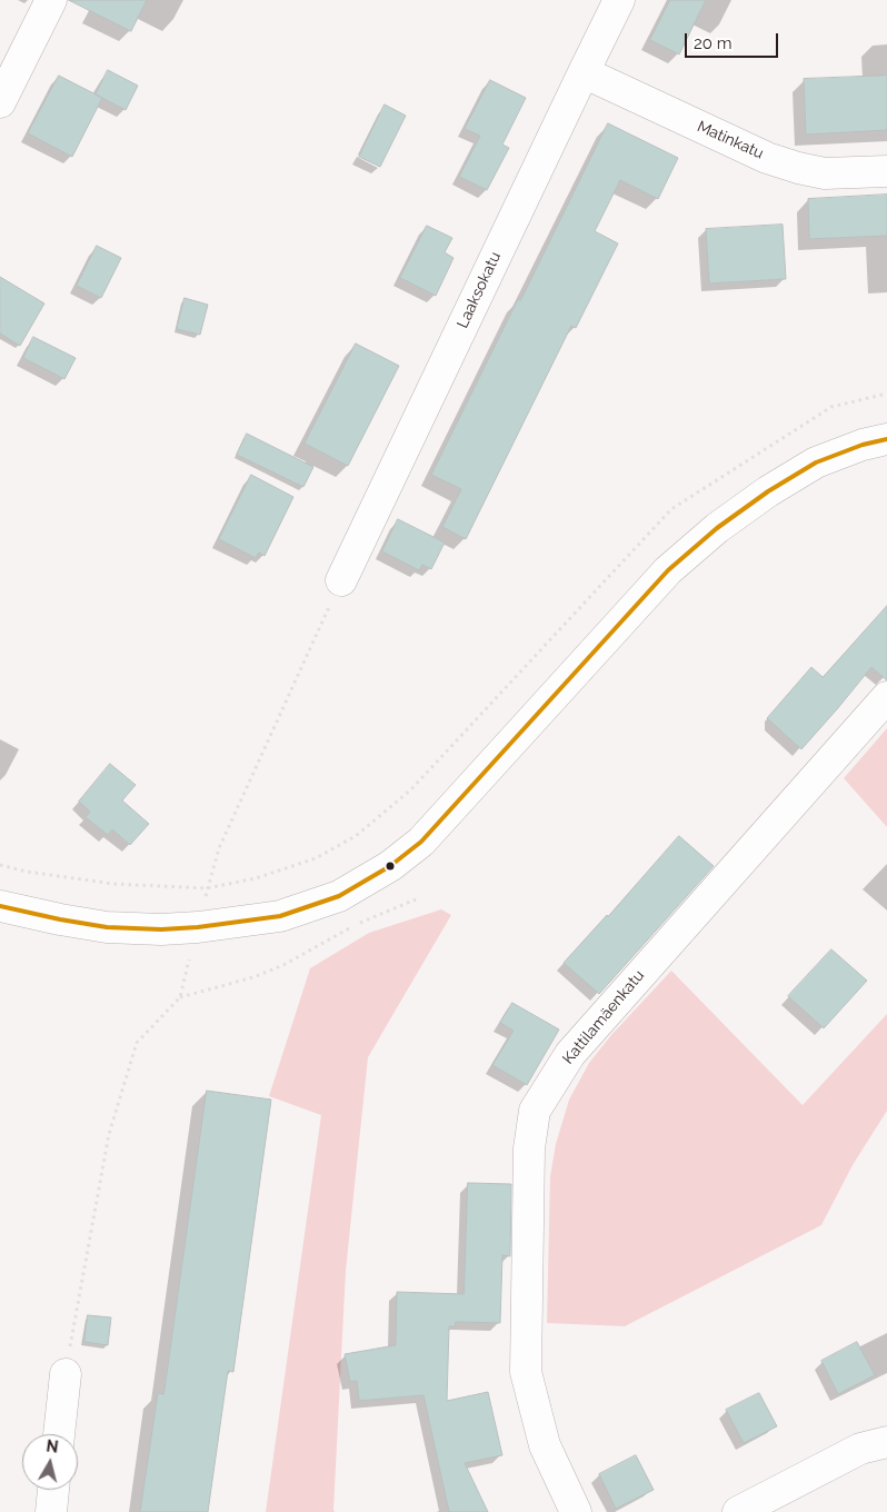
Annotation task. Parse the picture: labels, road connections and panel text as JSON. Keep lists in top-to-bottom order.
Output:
{
  "streets": {
    "street": ["Matinkatu", "Laaksokatu", "Kattilamäenkatu"]
  },
  "crossings": [
    ["Matinkatu", "Laaksokatu"]
  ],
  "scale_bar": "20 m",
  "north": "top"
}
